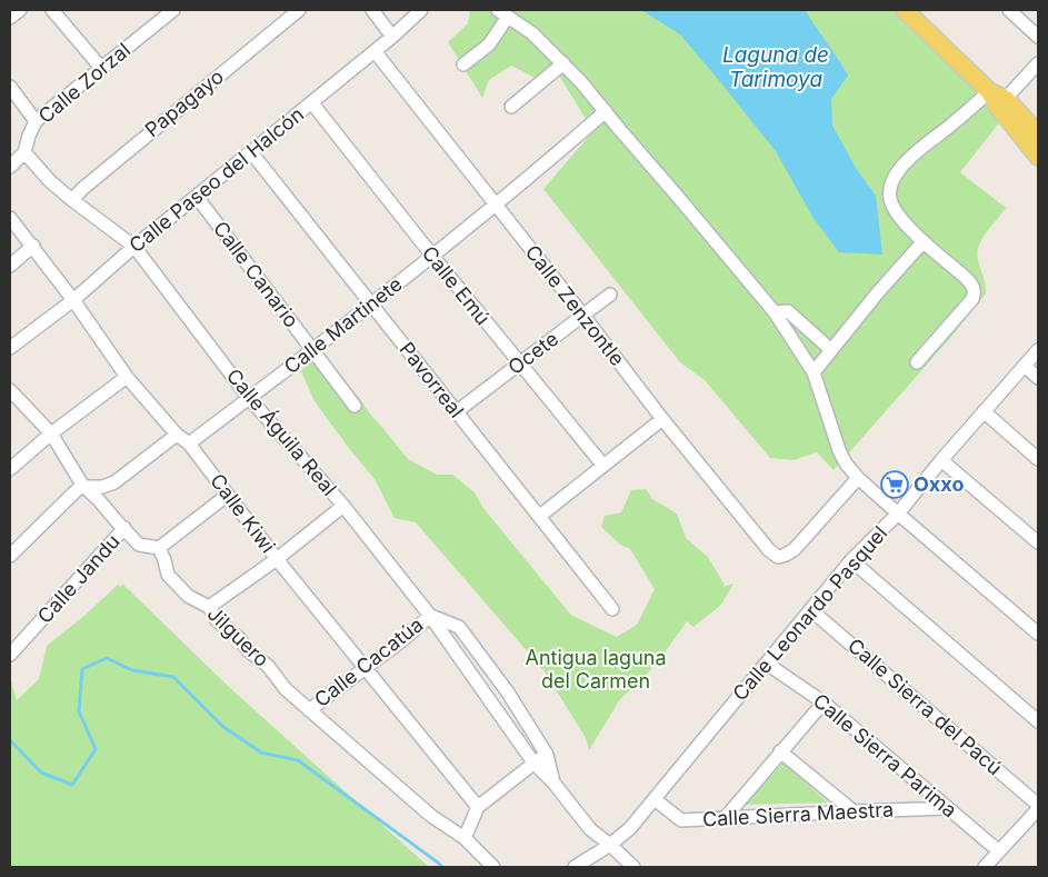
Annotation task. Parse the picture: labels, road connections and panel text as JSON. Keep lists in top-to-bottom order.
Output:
{
  "streets": {
    "street": [
      "Calle Zorzal",
      "Papagayo",
      "Calle Paseo del Halcón",
      "Calle Canario",
      "Calle Emú",
      "Calle Zenzontle",
      "Calle Martinete",
      "Ocete",
      "Pavorreal",
      "Calle Águila Real",
      "Calle Kiwi",
      "Calle Jandu",
      "Calle Leonardo Pasquel",
      "Jilguero",
      "Calle Cacatúa",
      "Calle Sierra del Pacú",
      "Calle Sierra Parima",
      "Calle Sierra Maestra"
    ]
  },
  "crossings": [
    ["Calle Zorzal", "Calle Águila Real"],
    ["Papagayo", "Calle Águila Real"],
    ["Calle Paseo del Halcón", "Calle Canario"],
    ["Calle Paseo del Halcón", "Calle Emú"],
    ["Calle Paseo del Halcón", "Calle Zenzontle"],
    ["Calle Paseo del Halcón", "Pavorreal"],
    ["Calle Paseo del Halcón", "Calle Águila Real"],
    ["Calle Paseo del Halcón", "Calle Kiwi"],
    ["Calle Canario", "Calle Martinete"],
    ["Calle Emú", "Calle Martinete"],
    ["Calle Emú", "Ocete"],
    ["Calle Zenzontle", "Calle Martinete"],
    ["Calle Zenzontle", "Ocete"],
    ["Calle Martinete", "Pavorreal"],
    ["Calle Martinete", "Calle Águila Real"],
    ["Calle Martinete", "Calle Kiwi"],
    ["Ocete", "Pavorreal"],
    ["Calle Águila Real", "Calle Leonardo Pasquel"],
    ["Calle Águila Real", "Calle Cacatúa"],
    ["Calle Kiwi", "Calle Cacatúa"],
    ["Calle Leonardo Pasquel", "Calle Sierra del Pacú"],
    ["Calle Leonardo Pasquel", "Calle Sierra Parima"],
    ["Calle Leonardo Pasquel", "Calle Sierra Maestra"],
    ["Jilguero", "Calle Cacatúa"],
    ["Calle Sierra Parima", "Calle Sierra Maestra"]
  ],
  "water": ["Laguna de Tarimoya"],
  "parks": ["Antigua laguna del Carmen"],
  "places": {
    "supermarket": ["Oxxo"]
  }
}
